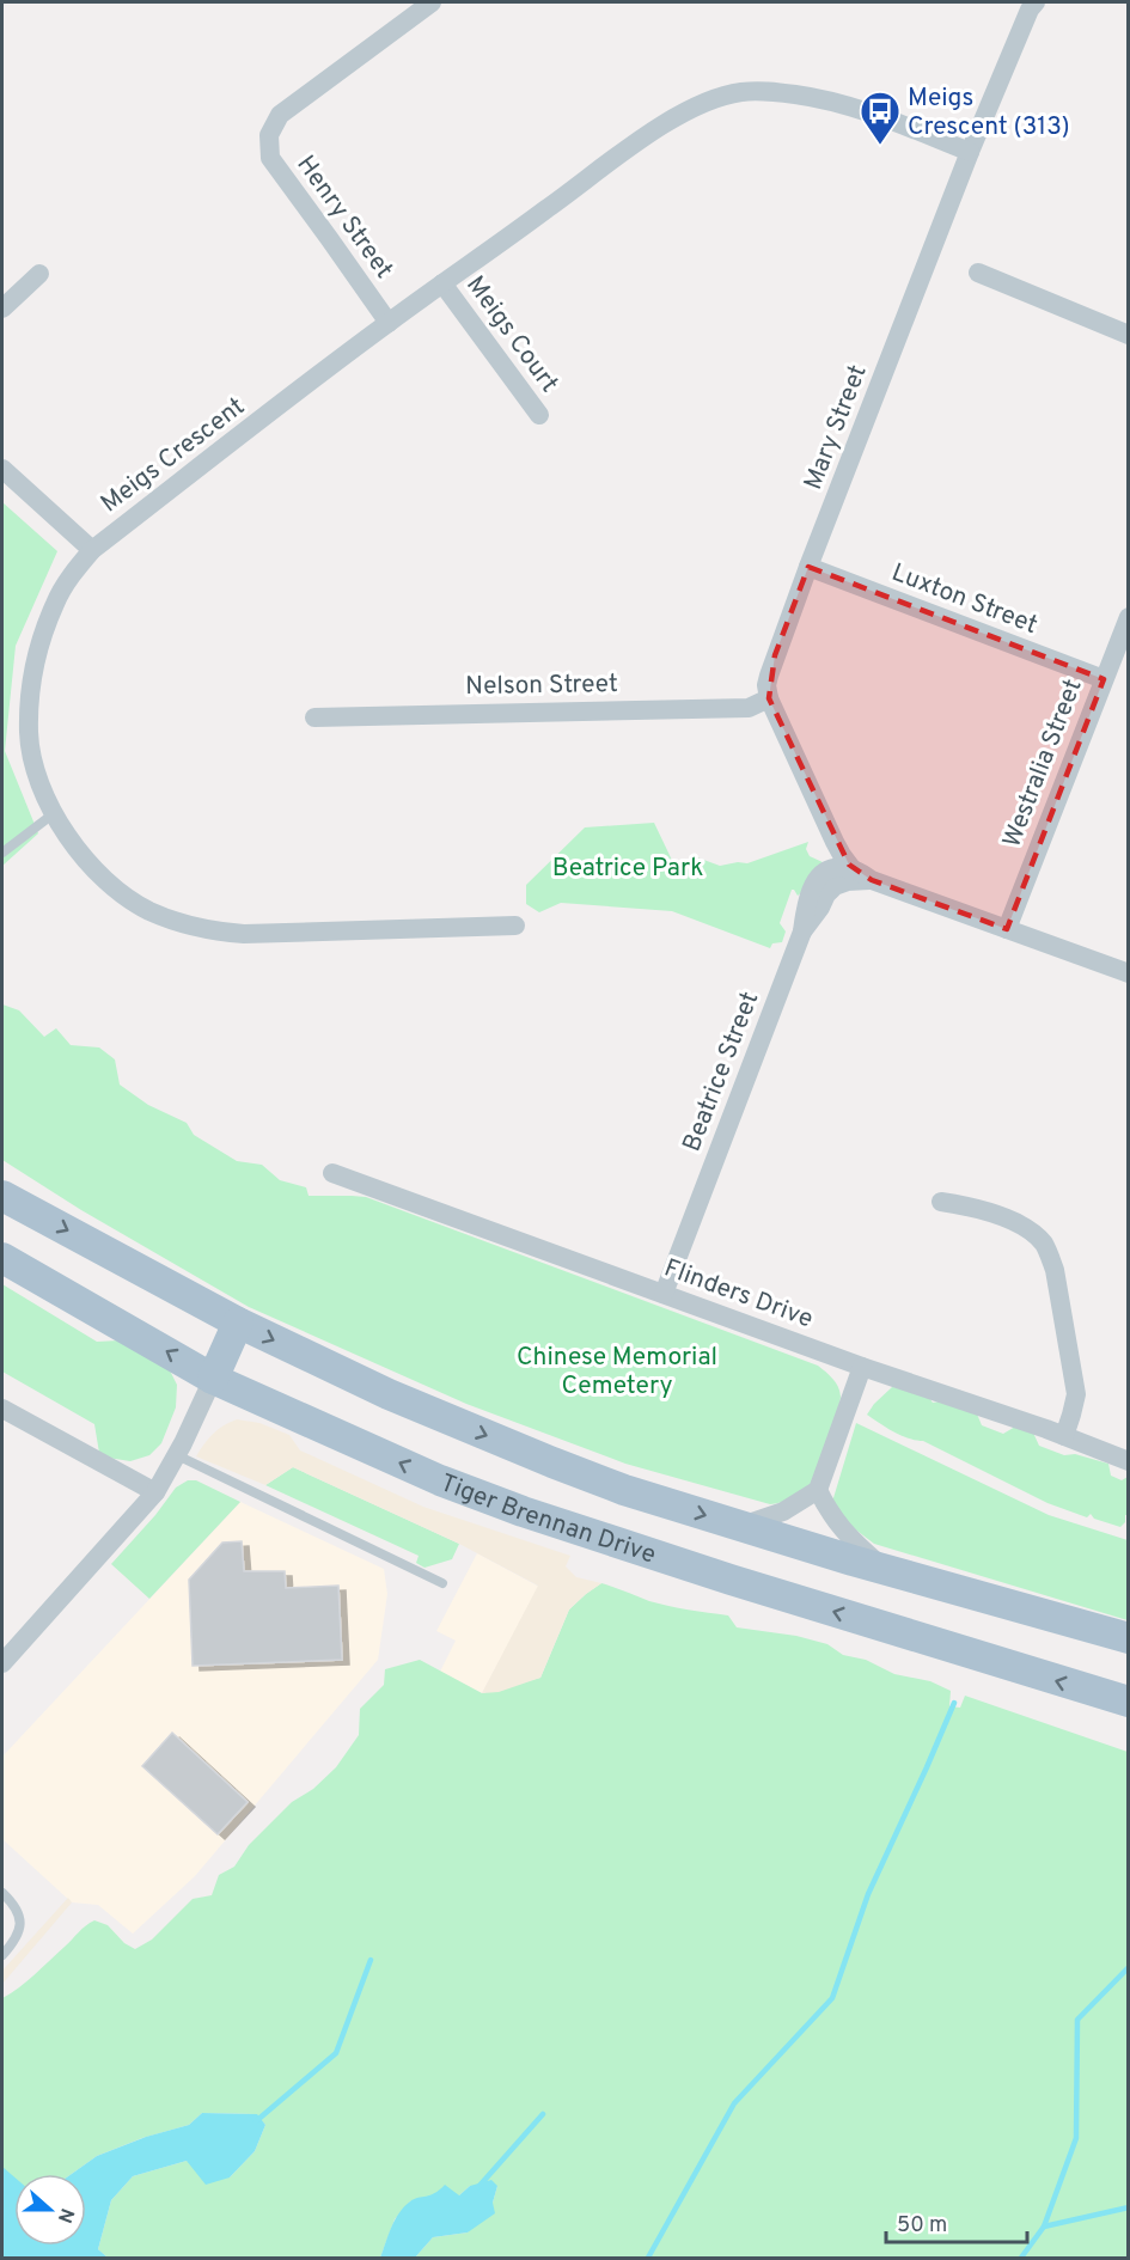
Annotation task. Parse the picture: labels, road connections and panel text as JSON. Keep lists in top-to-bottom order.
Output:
{
  "streets": {
    "main road": ["Tiger Brennan Drive"],
    "street": [
      "Henry Street",
      "Meigs Court",
      "Mary Street",
      "Meigs Crescent",
      "Luxton Street",
      "Nelson Street",
      "Westralia Street",
      "Beatrice Street",
      "Flinders Drive"
    ]
  },
  "crossings": [
    ["Henry Street", "Meigs Crescent"],
    ["Meigs Court", "Meigs Crescent"],
    ["Mary Street", "Meigs Crescent"],
    ["Mary Street", "Luxton Street"],
    ["Mary Street", "Nelson Street"],
    ["Luxton Street", "Westralia Street"],
    ["Beatrice Street", "Flinders Drive"]
  ],
  "parks": ["Beatrice Park", "Chinese Memorial Cemetery"],
  "places": {
    "bus stop": ["Meigs Crescent (313)"]
  },
  "scale_bar": "50 m",
  "north": "right"
}
